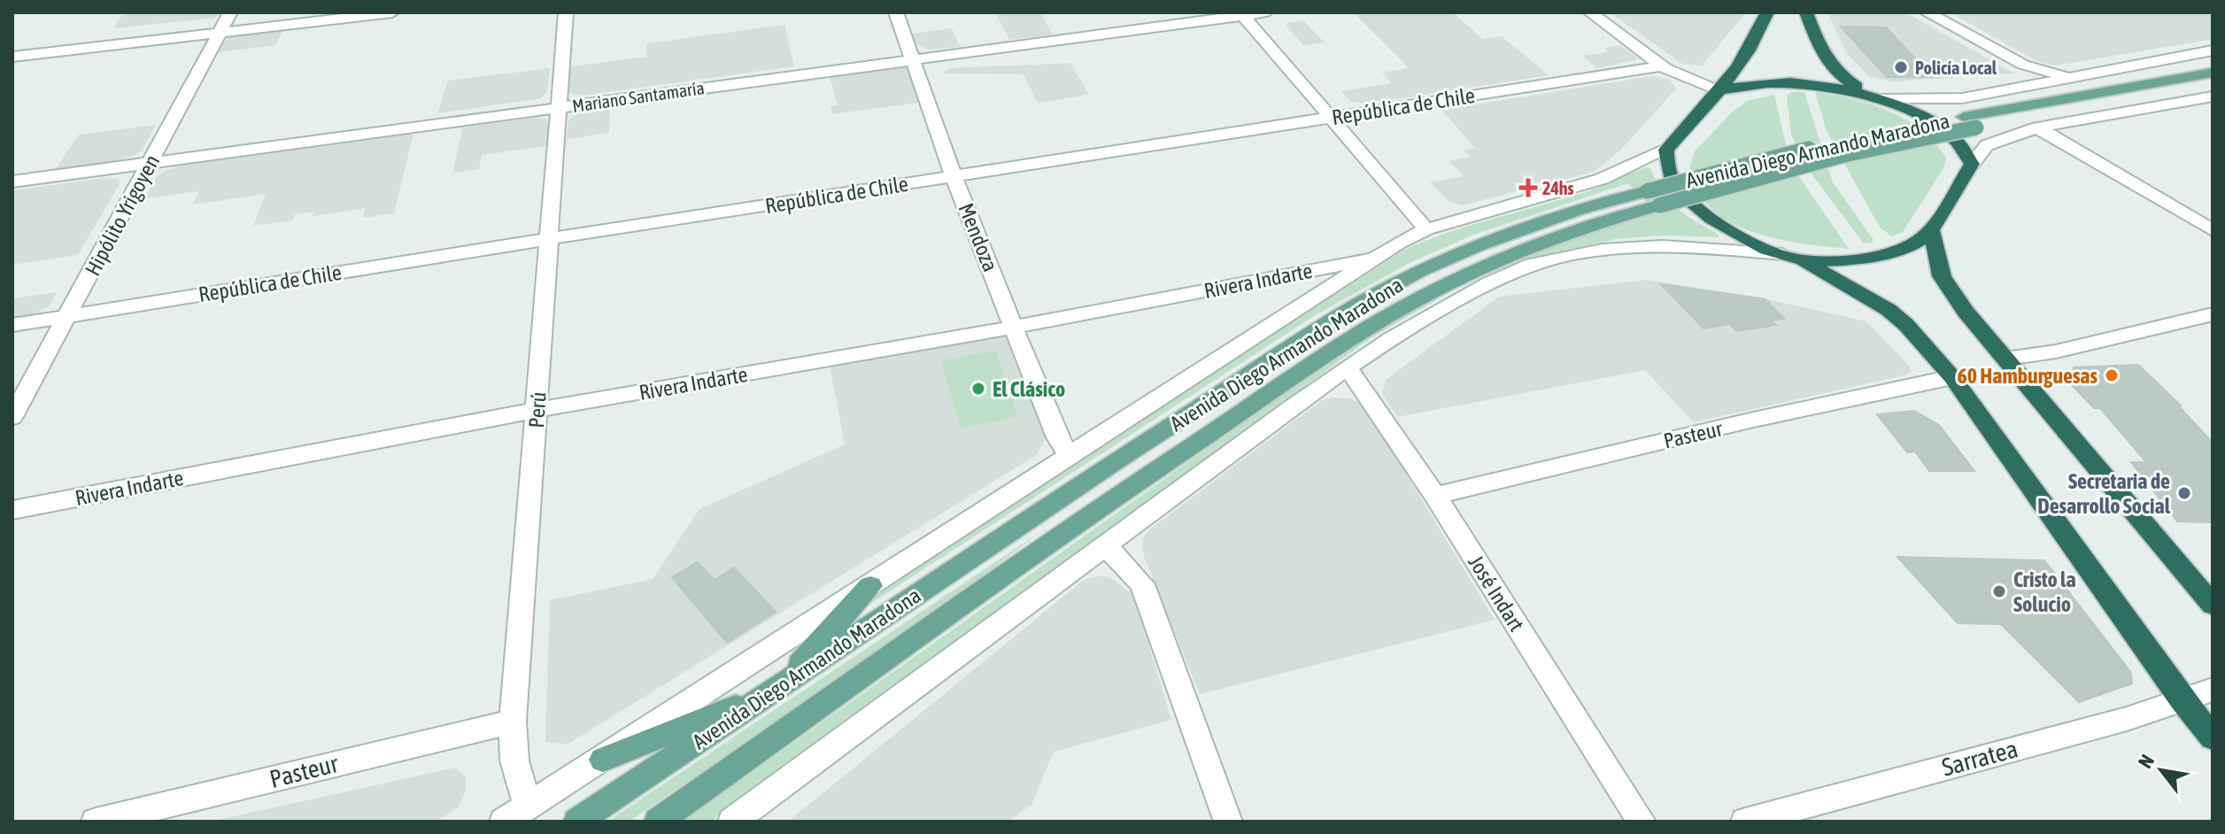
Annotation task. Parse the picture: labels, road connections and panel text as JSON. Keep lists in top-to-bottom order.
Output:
{
  "streets": {
    "main road": ["Avenida Diego Armando Maradona"],
    "street": [
      "Mariano Santamaría",
      "República de Chile",
      "Hipólito Yrigoyen",
      "Mendoza",
      "Rivera Indarte",
      "Perú",
      "Pasteur",
      "José Indart",
      "Sarratea"
    ]
  },
  "crossings": [
    ["Mariano Santamaría", "Hipólito Yrigoyen"],
    ["Mariano Santamaría", "Mendoza"],
    ["Mariano Santamaría", "Perú"],
    ["República de Chile", "Hipólito Yrigoyen"],
    ["República de Chile", "Mendoza"],
    ["República de Chile", "Perú"],
    ["Avenida Diego Armando Maradona", "Mendoza"],
    ["Avenida Diego Armando Maradona", "Rivera Indarte"],
    ["Avenida Diego Armando Maradona", "Perú"],
    ["Avenida Diego Armando Maradona", "José Indart"],
    ["Mendoza", "Rivera Indarte"],
    ["Rivera Indarte", "Perú"],
    ["Perú", "Pasteur"],
    ["Pasteur", "José Indart"]
  ],
  "places": {
    "other": [
      "Policía Local",
      "60 Hamburguesas",
      "El Clásico",
      "Secretaria de Desarrollo Social",
      "Cristo la Solucio"
    ],
    "health": ["24hs"]
  },
  "north": "top left"
}
